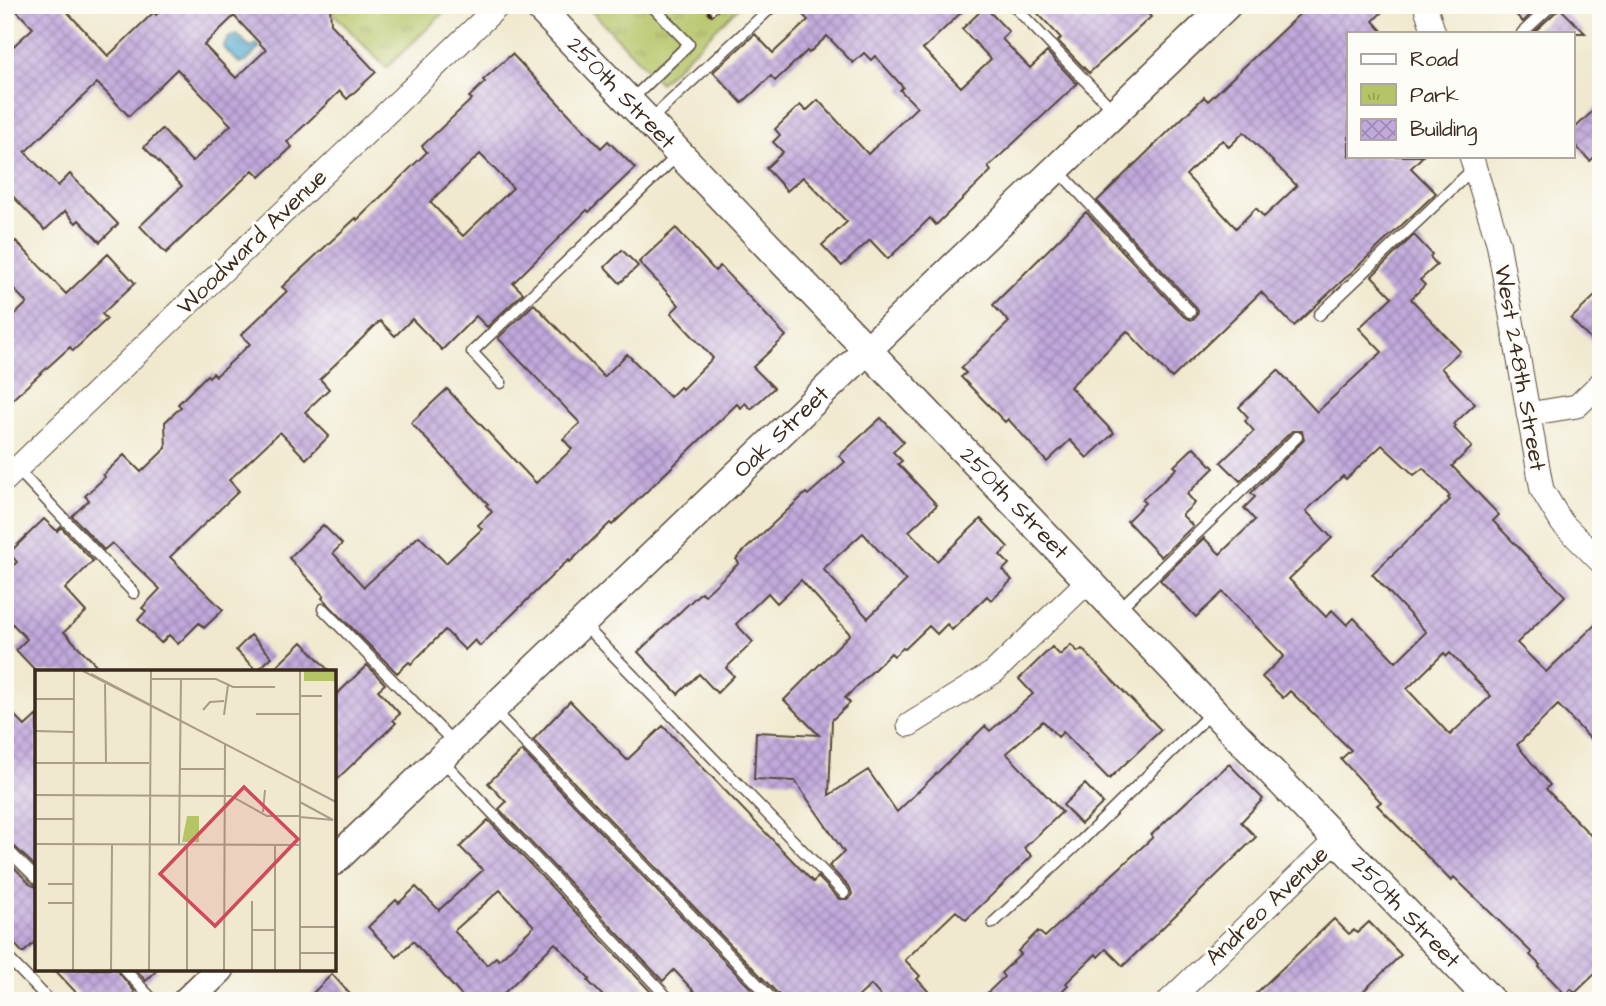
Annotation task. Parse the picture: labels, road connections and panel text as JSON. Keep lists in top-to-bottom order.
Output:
{
  "streets": {
    "street": [
      "250th Street",
      "Woodward Avenue",
      "West 248th Street",
      "Oak Street",
      "Andreo Avenue"
    ]
  },
  "crossings": [
    ["250th Street", "Oak Street"],
    ["250th Street", "Andreo Avenue"]
  ],
  "legend": ["Road", "Park", "Building"]
}
